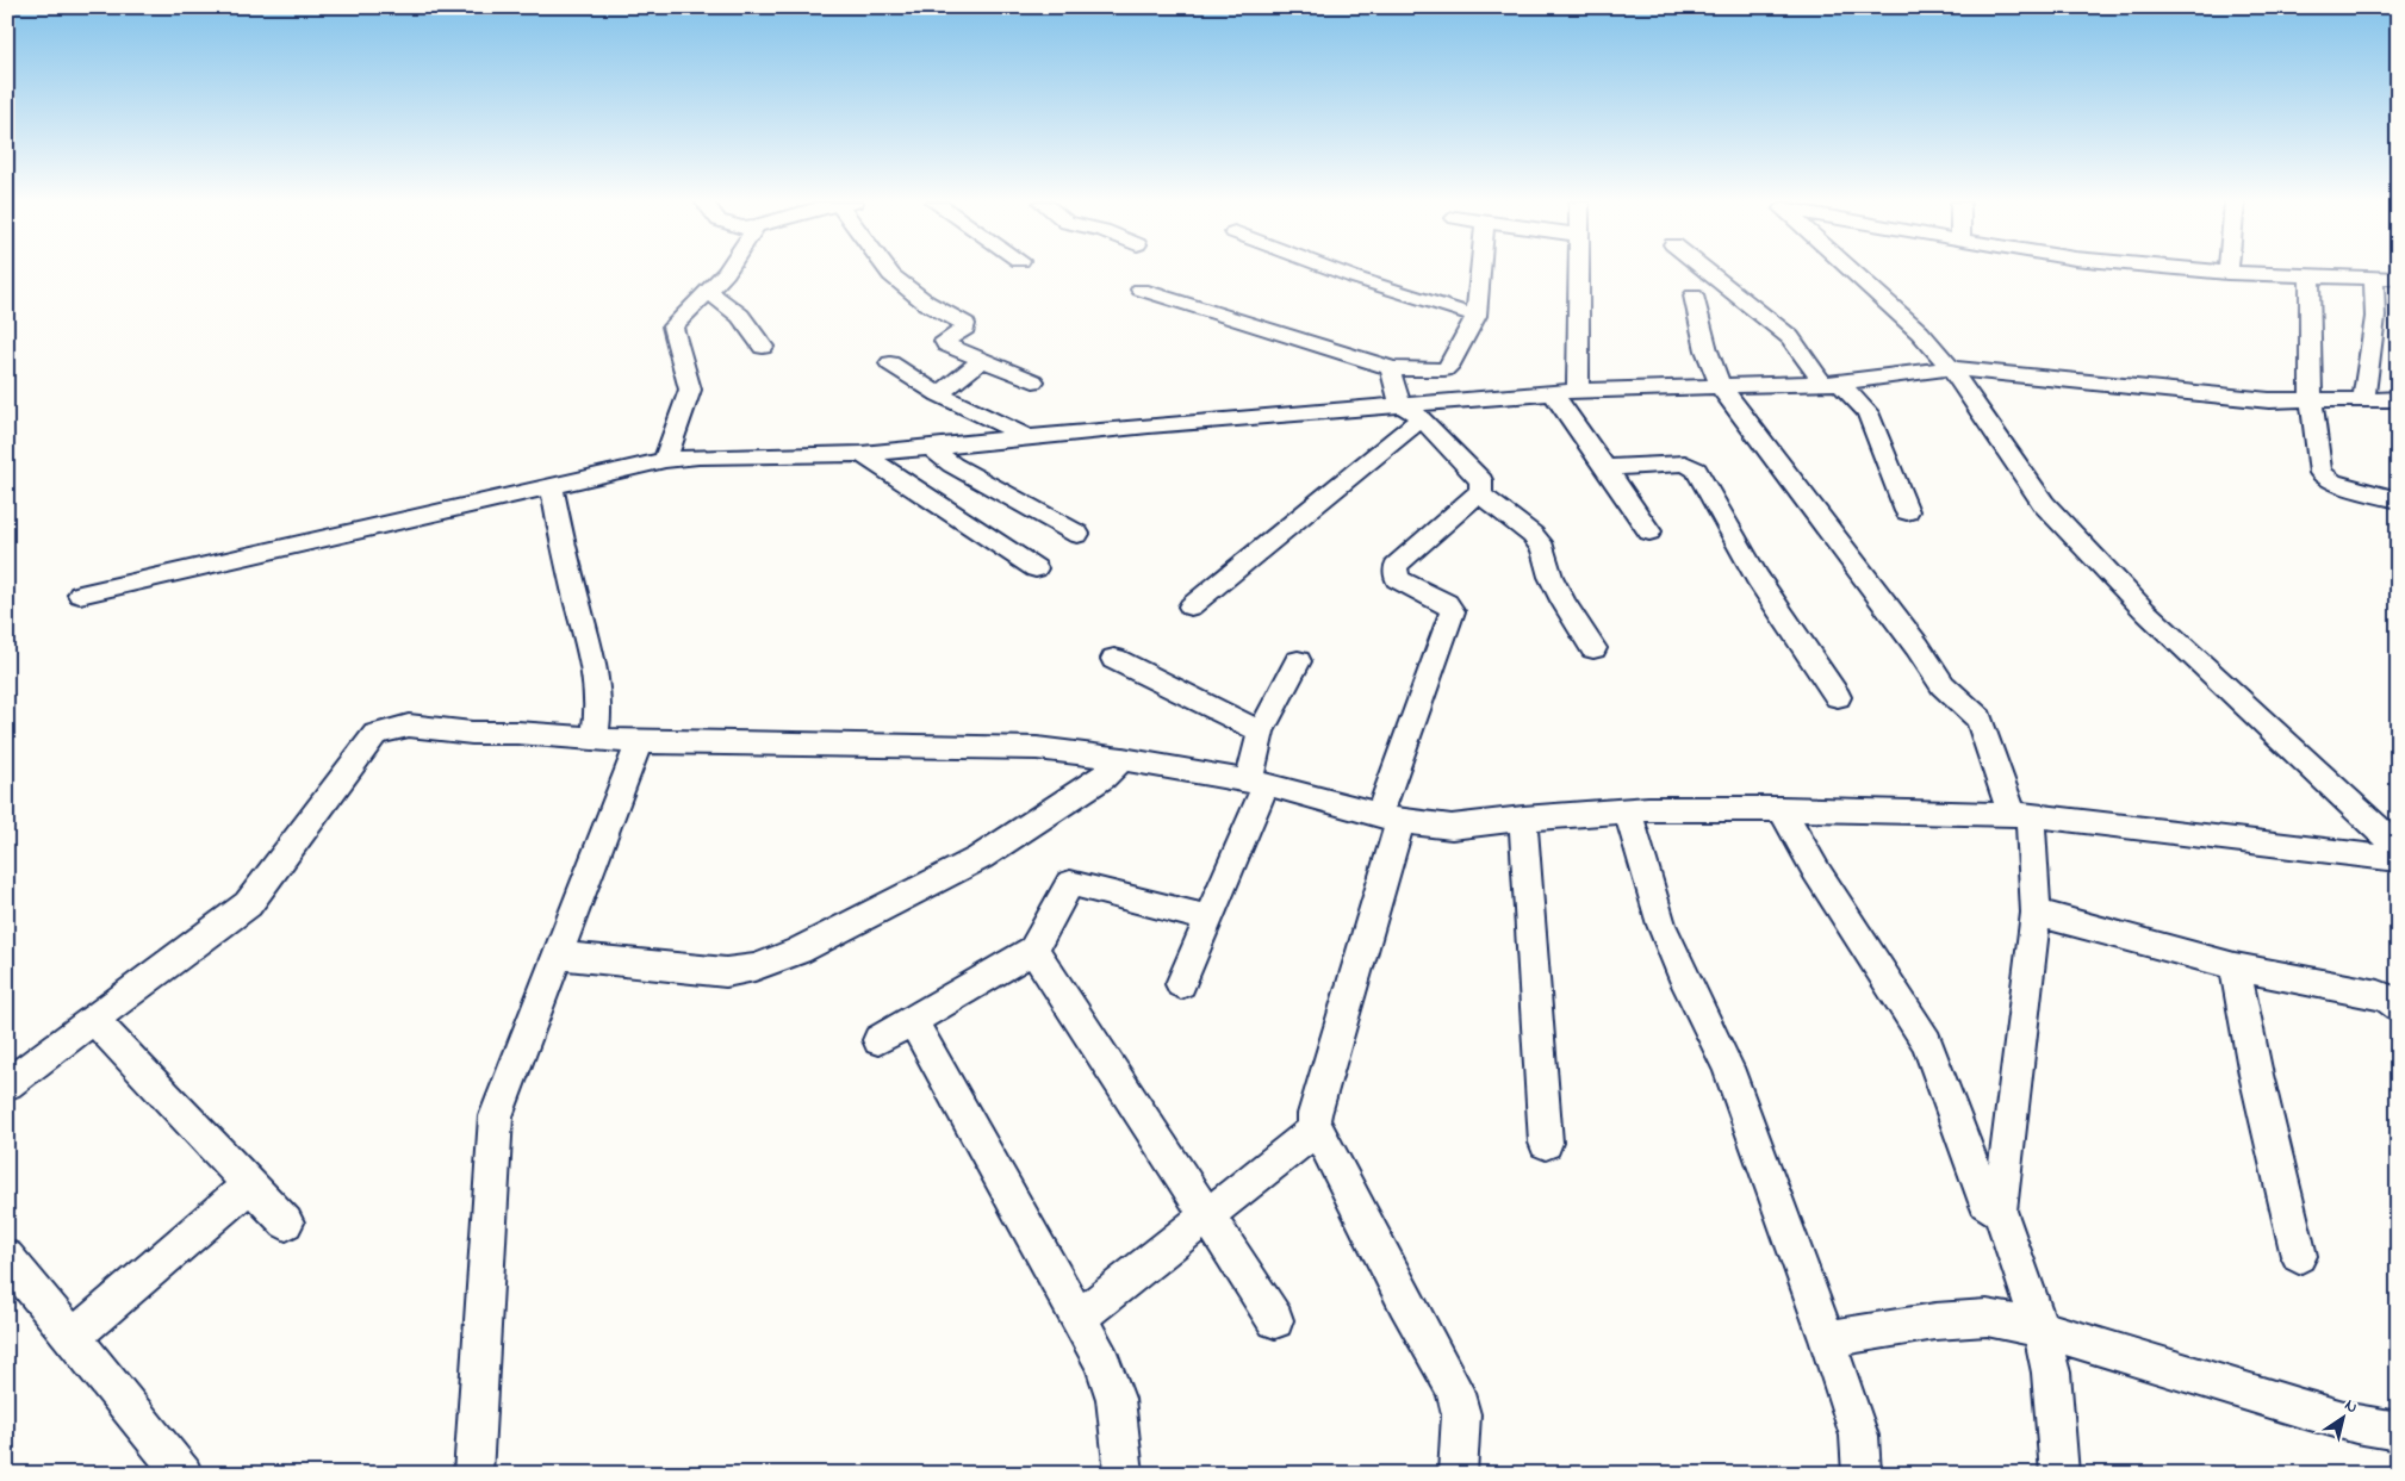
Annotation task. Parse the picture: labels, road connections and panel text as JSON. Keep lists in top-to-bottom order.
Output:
{
  "north": "top right"
}
